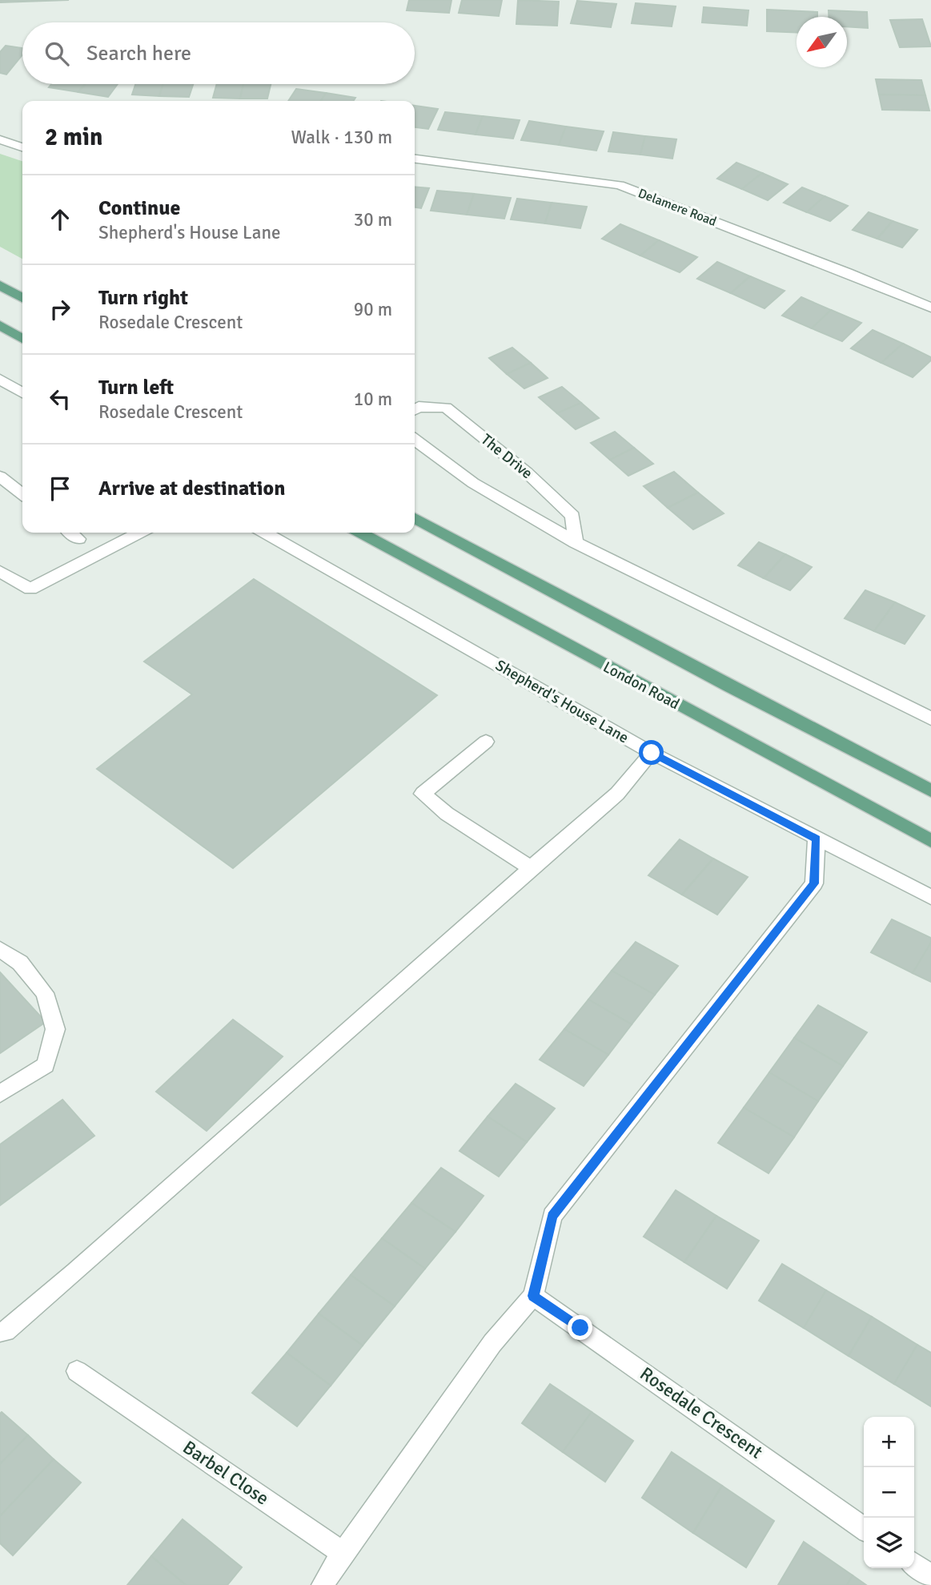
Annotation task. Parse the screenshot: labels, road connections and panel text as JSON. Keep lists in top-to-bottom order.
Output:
{
  "streets": {
    "main road": ["London Road"],
    "street": [
      "Delamere Road",
      "The Drive",
      "Shepherd's House Lane",
      "Rosedale Crescent",
      "Barbel Close"
    ]
  },
  "north": "bottom left",
  "page": {
    "search": "Search here",
    "heading": ["2 min", "Walk · 130 m"],
    "list": [
      ["Continue", "Shepherd's House Lane", "30 m"],
      ["Turn right", "Rosedale Crescent", "90 m"],
      ["Turn left", "Rosedale Crescent", "10 m"],
      "Arrive at destination"
    ],
    "map_buttons": ["+", "−"]
  }
}
